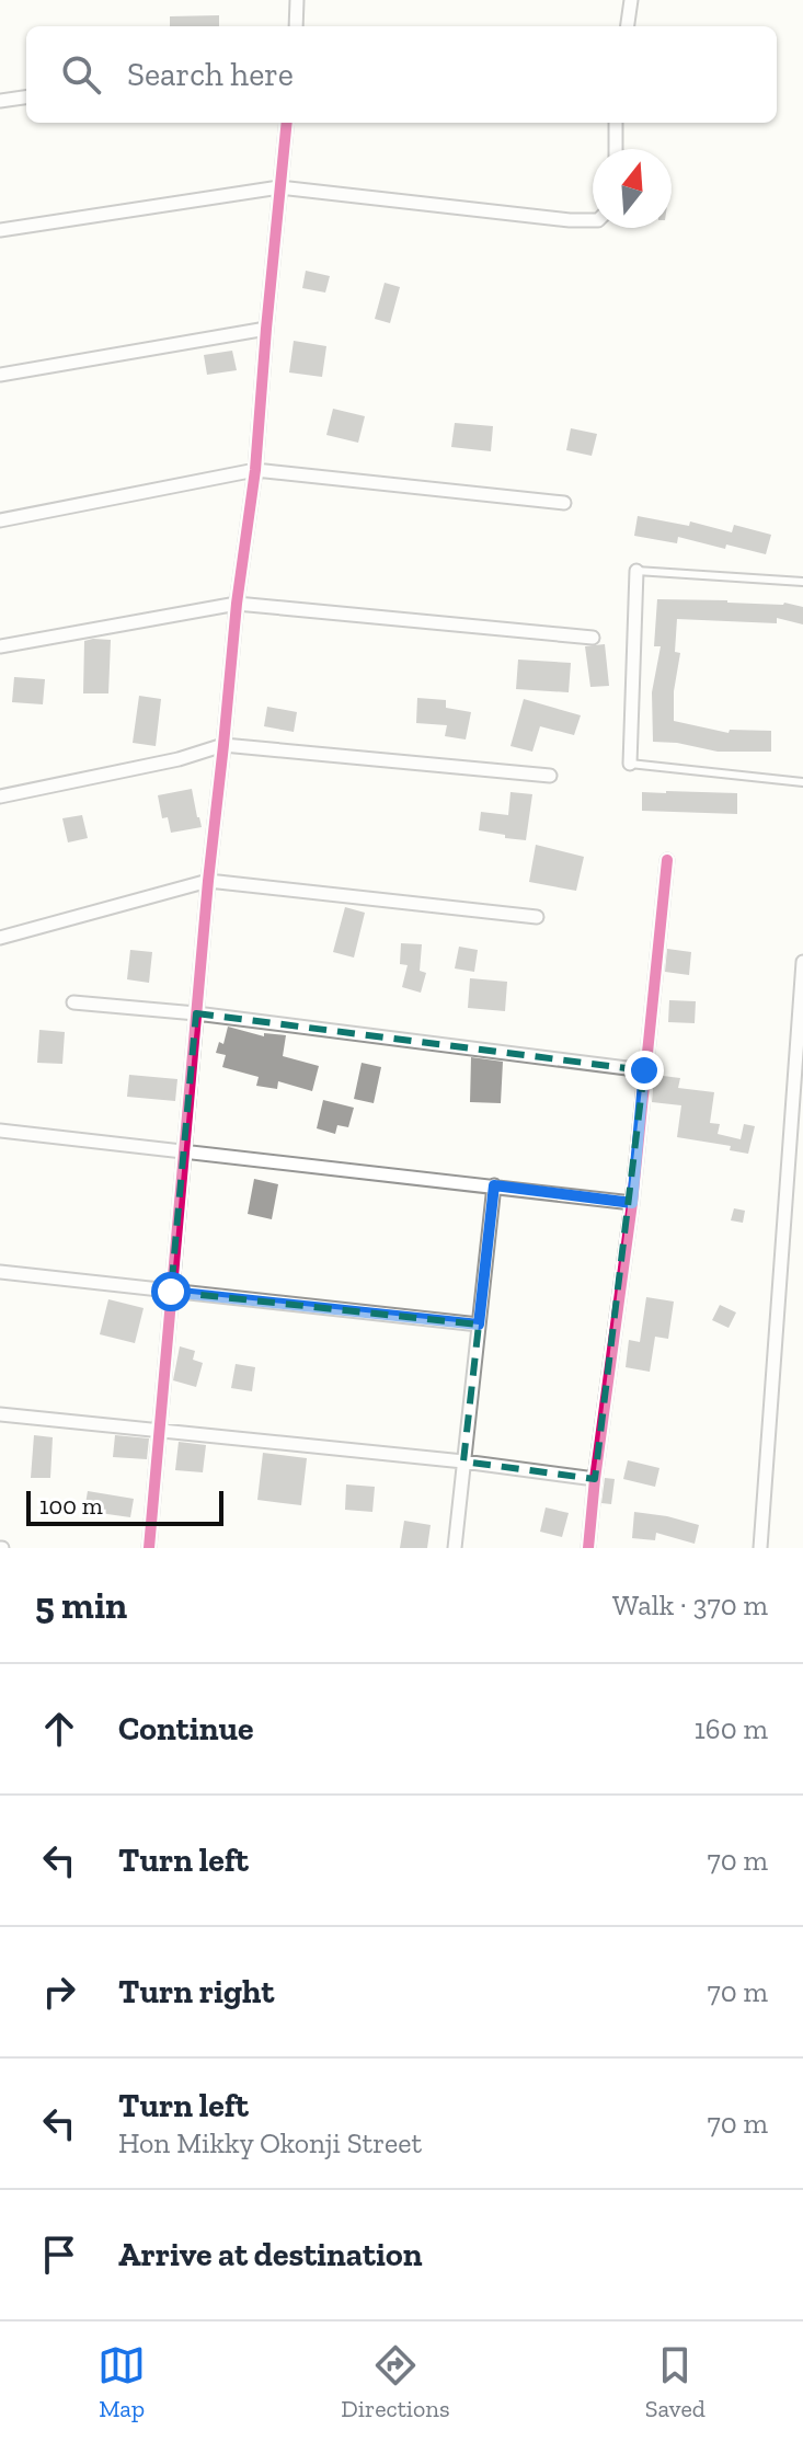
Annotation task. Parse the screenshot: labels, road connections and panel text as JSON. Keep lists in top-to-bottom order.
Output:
{
  "scale_bar": "100 m",
  "north": "top",
  "page": {
    "search": "Search here",
    "scale": "100 m",
    "heading": ["5 min", "Walk · 370 m"],
    "list": [
      ["Continue", "160 m"],
      ["Turn left", "70 m"],
      ["Turn right", "70 m"],
      ["Turn left", "Hon Mikky Okonji Street", "70 m"],
      "Arrive at destination"
    ],
    "nav": ["Map", "Directions", "Saved"]
  }
}
